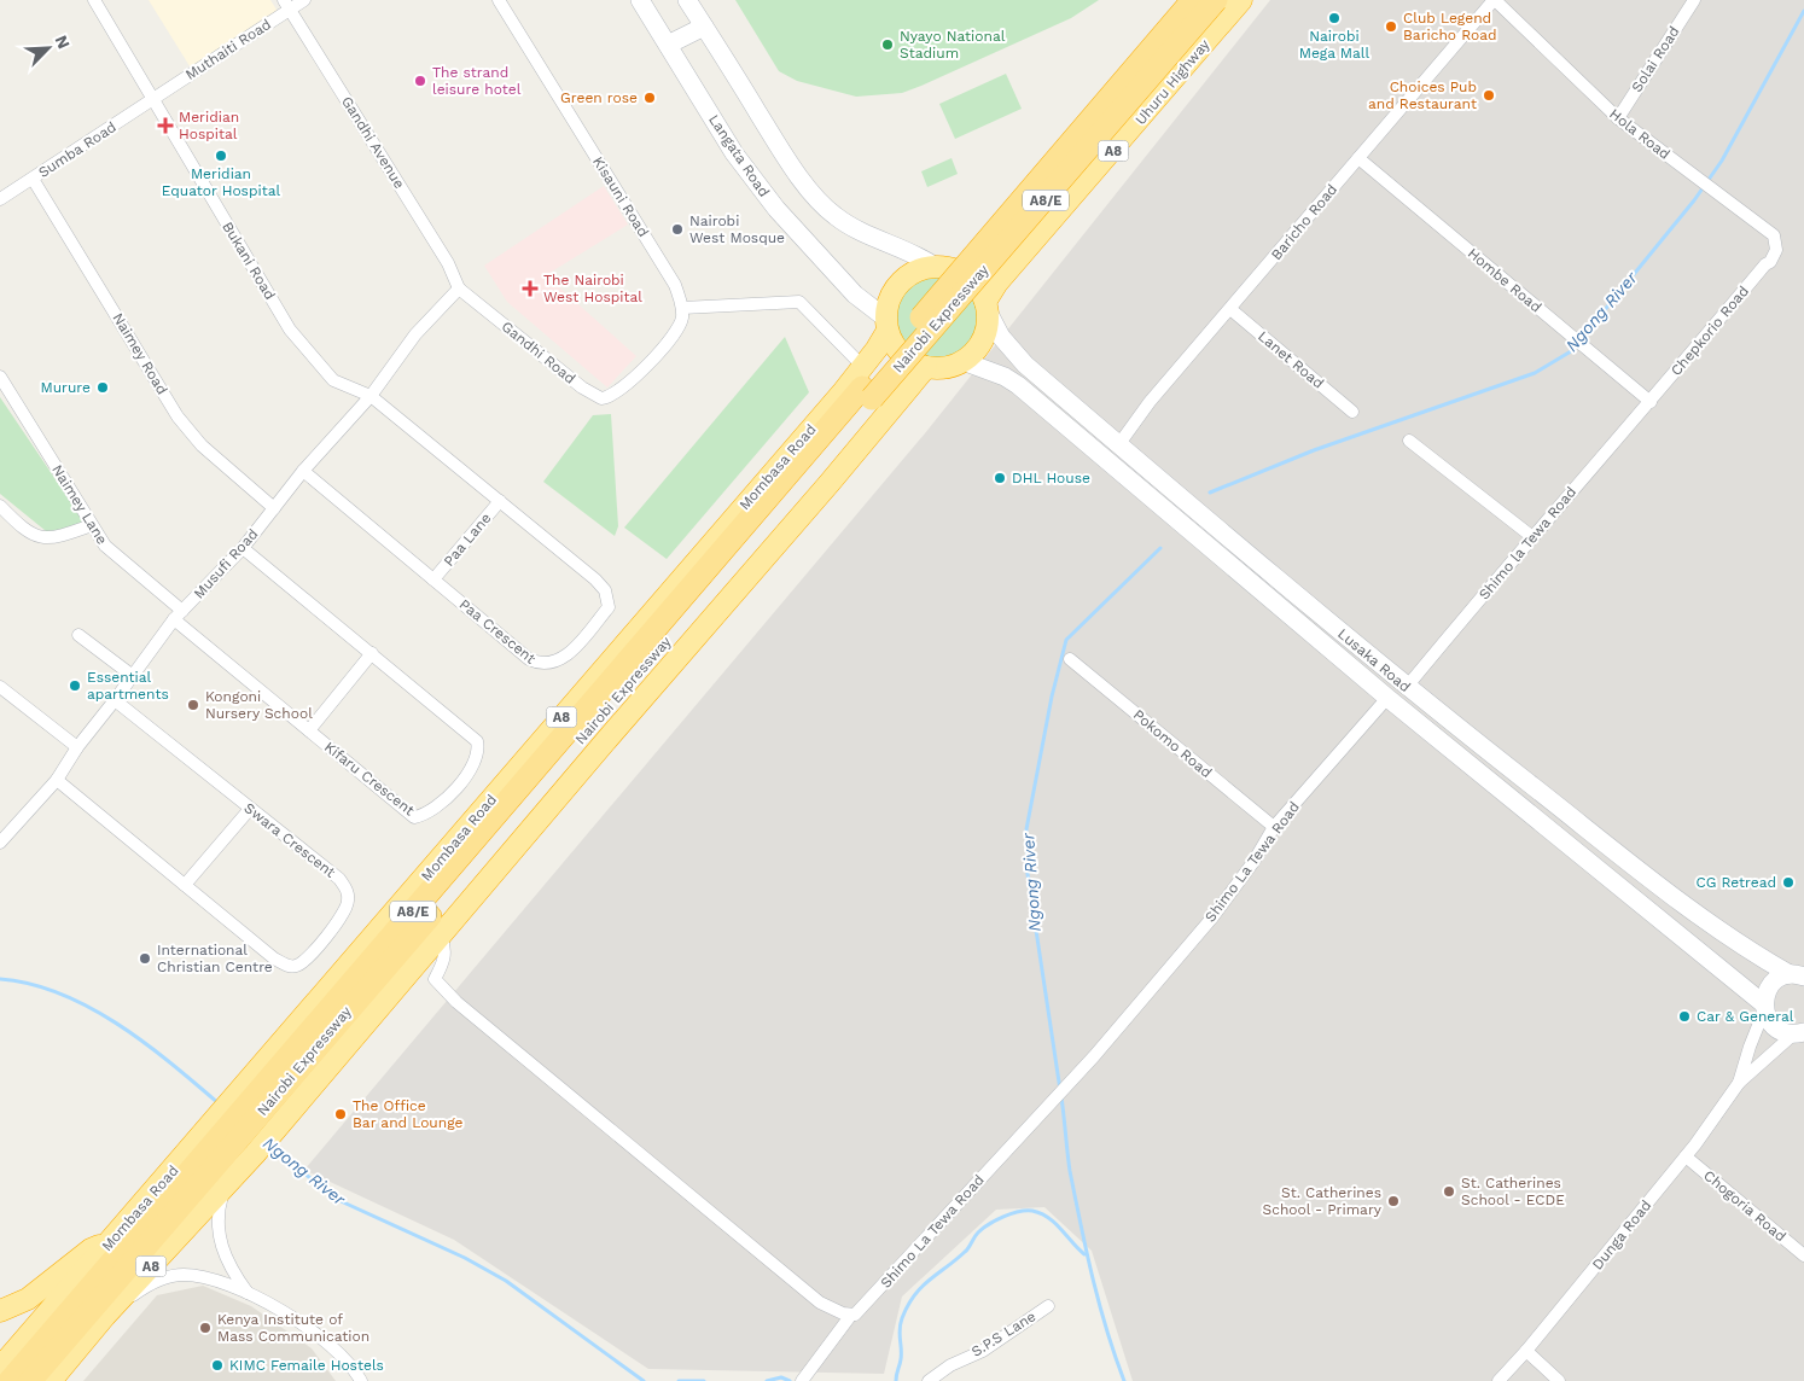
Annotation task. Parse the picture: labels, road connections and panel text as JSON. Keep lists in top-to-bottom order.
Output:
{
  "streets": {
    "highway": [
      "Uhuru Highway",
      "A8",
      "A8/E",
      "Nairobi Expressway",
      "Mombasa Road"
    ],
    "main road": ["Langata Road", "Lusaka Road"],
    "street": [
      "Muthaiti Road",
      "Solai Road",
      "Hola Road",
      "Gandhi Avenue",
      "Sumba Road",
      "Kisauni Road",
      "Baricho Road",
      "Bukani Road",
      "Hombe Road",
      "Chepkorio Road",
      "Gandhi Road",
      "Naimey Road",
      "Lanet Road",
      "Naimey Lane",
      "Paa Lane",
      "Shimo la Tewa Road",
      "Musufi Road",
      "Paa Crescent",
      "Pokomo Road",
      "Kifaru Crescent",
      "Swara Crescent",
      "Shimo La Tewa Road",
      "Chogoria Road",
      "Dunga Road",
      "S.P.S Lane"
    ]
  },
  "crossings": [
    ["Muthaiti Road", "Gandhi Avenue"],
    ["Muthaiti Road", "Sumba Road"],
    ["Muthaiti Road", "Bukani Road"],
    ["Solai Road", "Hola Road"],
    ["Uhuru Highway", "A8"],
    ["Uhuru Highway", "Langata Road"],
    ["Uhuru Highway", "Mombasa Road"],
    ["Uhuru Highway", "Lusaka Road"],
    ["Hola Road", "Baricho Road"],
    ["Hola Road", "Chepkorio Road"],
    ["Gandhi Avenue", "Gandhi Road"],
    ["Gandhi Avenue", "Musufi Road"],
    ["Sumba Road", "Bukani Road"],
    ["Sumba Road", "Naimey Road"],
    ["A8", "Langata Road"],
    ["A8", "Mombasa Road"],
    ["A8", "Lusaka Road"],
    ["Langata Road", "Mombasa Road"],
    ["Langata Road", "Lusaka Road"],
    ["Kisauni Road", "Gandhi Road"],
    ["Baricho Road", "Hombe Road"],
    ["Baricho Road", "Lanet Road"],
    ["Baricho Road", "Lusaka Road"],
    ["Bukani Road", "Musufi Road"],
    ["Bukani Road", "Paa Crescent"],
    ["Hombe Road", "Chepkorio Road"],
    ["Hombe Road", "Shimo la Tewa Road"],
    ["Chepkorio Road", "Shimo la Tewa Road"],
    ["Gandhi Road", "Musufi Road"],
    ["Naimey Road", "Musufi Road"],
    ["Mombasa Road", "Lusaka Road"],
    ["Naimey Lane", "Musufi Road"],
    ["Naimey Lane", "Kifaru Crescent"],
    ["Paa Lane", "Paa Crescent"],
    ["Shimo la Tewa Road", "Lusaka Road"],
    ["Musufi Road", "Paa Crescent"],
    ["Musufi Road", "Kifaru Crescent"],
    ["Musufi Road", "Swara Crescent"],
    ["Lusaka Road", "Shimo La Tewa Road"],
    ["Lusaka Road", "Dunga Road"],
    ["Pokomo Road", "Shimo La Tewa Road"],
    ["Chogoria Road", "Dunga Road"]
  ],
  "water": ["Ngong River"],
  "places": {
    "other": [
      "Nairobi Mega Mall",
      "Club Legend Baricho Road",
      "Nyayo National Stadium",
      "The strand leisure hotel",
      "Choices Pub and Restaurant",
      "Green rose",
      "Meridian Equator Hospital",
      "Nairobi West Mosque",
      "Murure",
      "DHL House",
      "Essential apartments",
      "Kongoni Nursery School",
      "CG Retread",
      "International Christian Centre",
      "Car & General",
      "The Office Bar and Lounge",
      "St. Catherines School - ECDE",
      "St. Catherines School - Primary",
      "Kenya Institute of Mass Communication",
      "KIMC Femaile Hostels"
    ],
    "health": ["Meridian Hospital", "The Nairobi West Hospital"]
  },
  "north": "top right"
}
